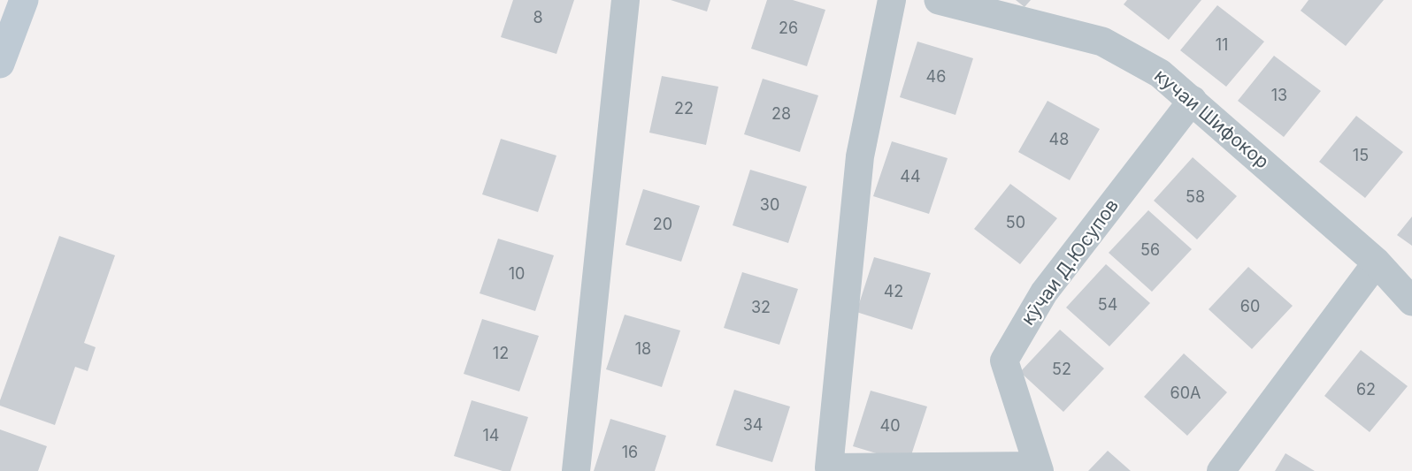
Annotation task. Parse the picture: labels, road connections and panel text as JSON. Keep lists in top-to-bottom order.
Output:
{
  "streets": {
    "street": ["кучаи Шифокор", "кӯчаи Д.Юсупов"]
  },
  "crossings": [
    ["кучаи Шифокор", "кӯчаи Д.Юсупов"]
  ],
  "house_numbers": [
    "8",
    "26",
    "11",
    "46",
    "13",
    "22",
    "28",
    "48",
    "15",
    "44",
    "58",
    "30",
    "50",
    "20",
    "56",
    "10",
    "42",
    "54",
    "60",
    "32",
    "18",
    "12",
    "52",
    "62",
    "60А",
    "34",
    "40",
    "14",
    "16"
  ]
}
